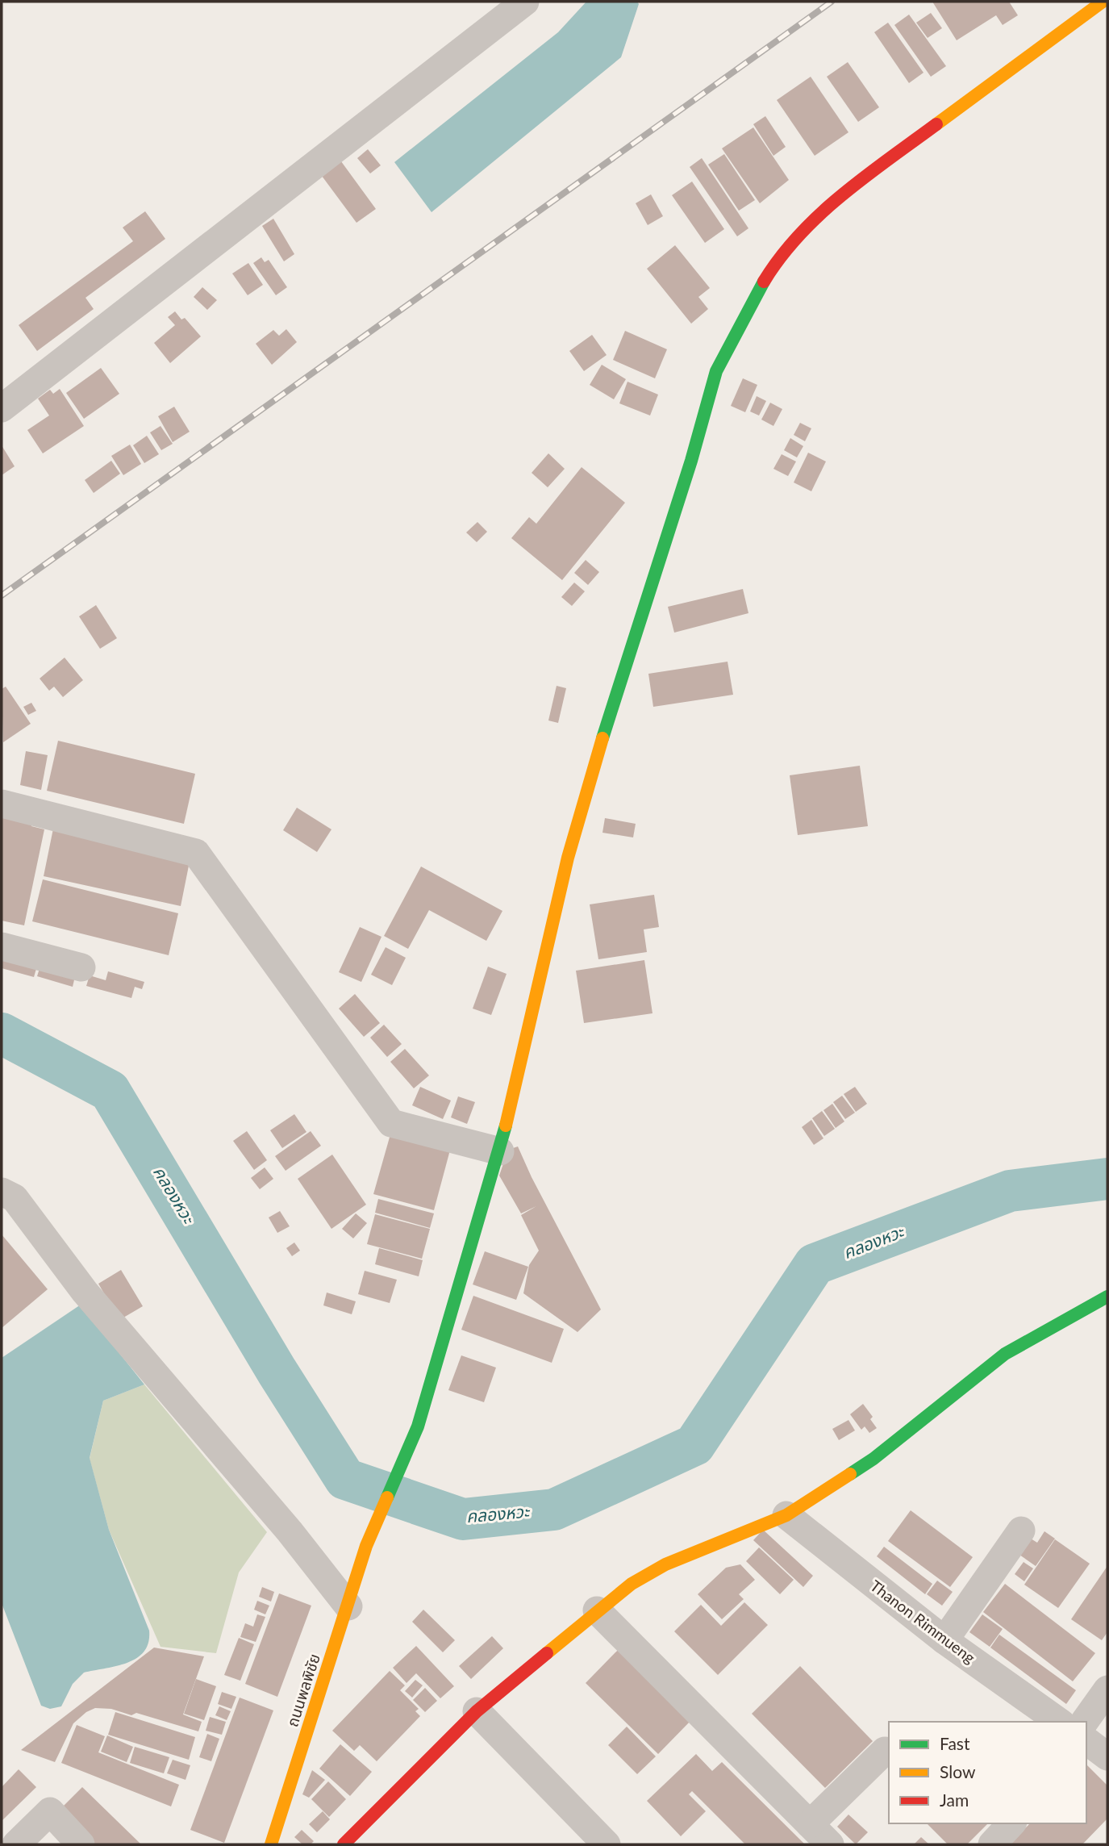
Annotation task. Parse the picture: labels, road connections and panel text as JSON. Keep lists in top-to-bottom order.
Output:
{
  "streets": {
    "street": ["Thanon Rimmueng", "ถนนพลพิชัย"]
  },
  "water": ["คลองหวะ"],
  "legend": ["Fast", "Slow", "Jam"]
}
